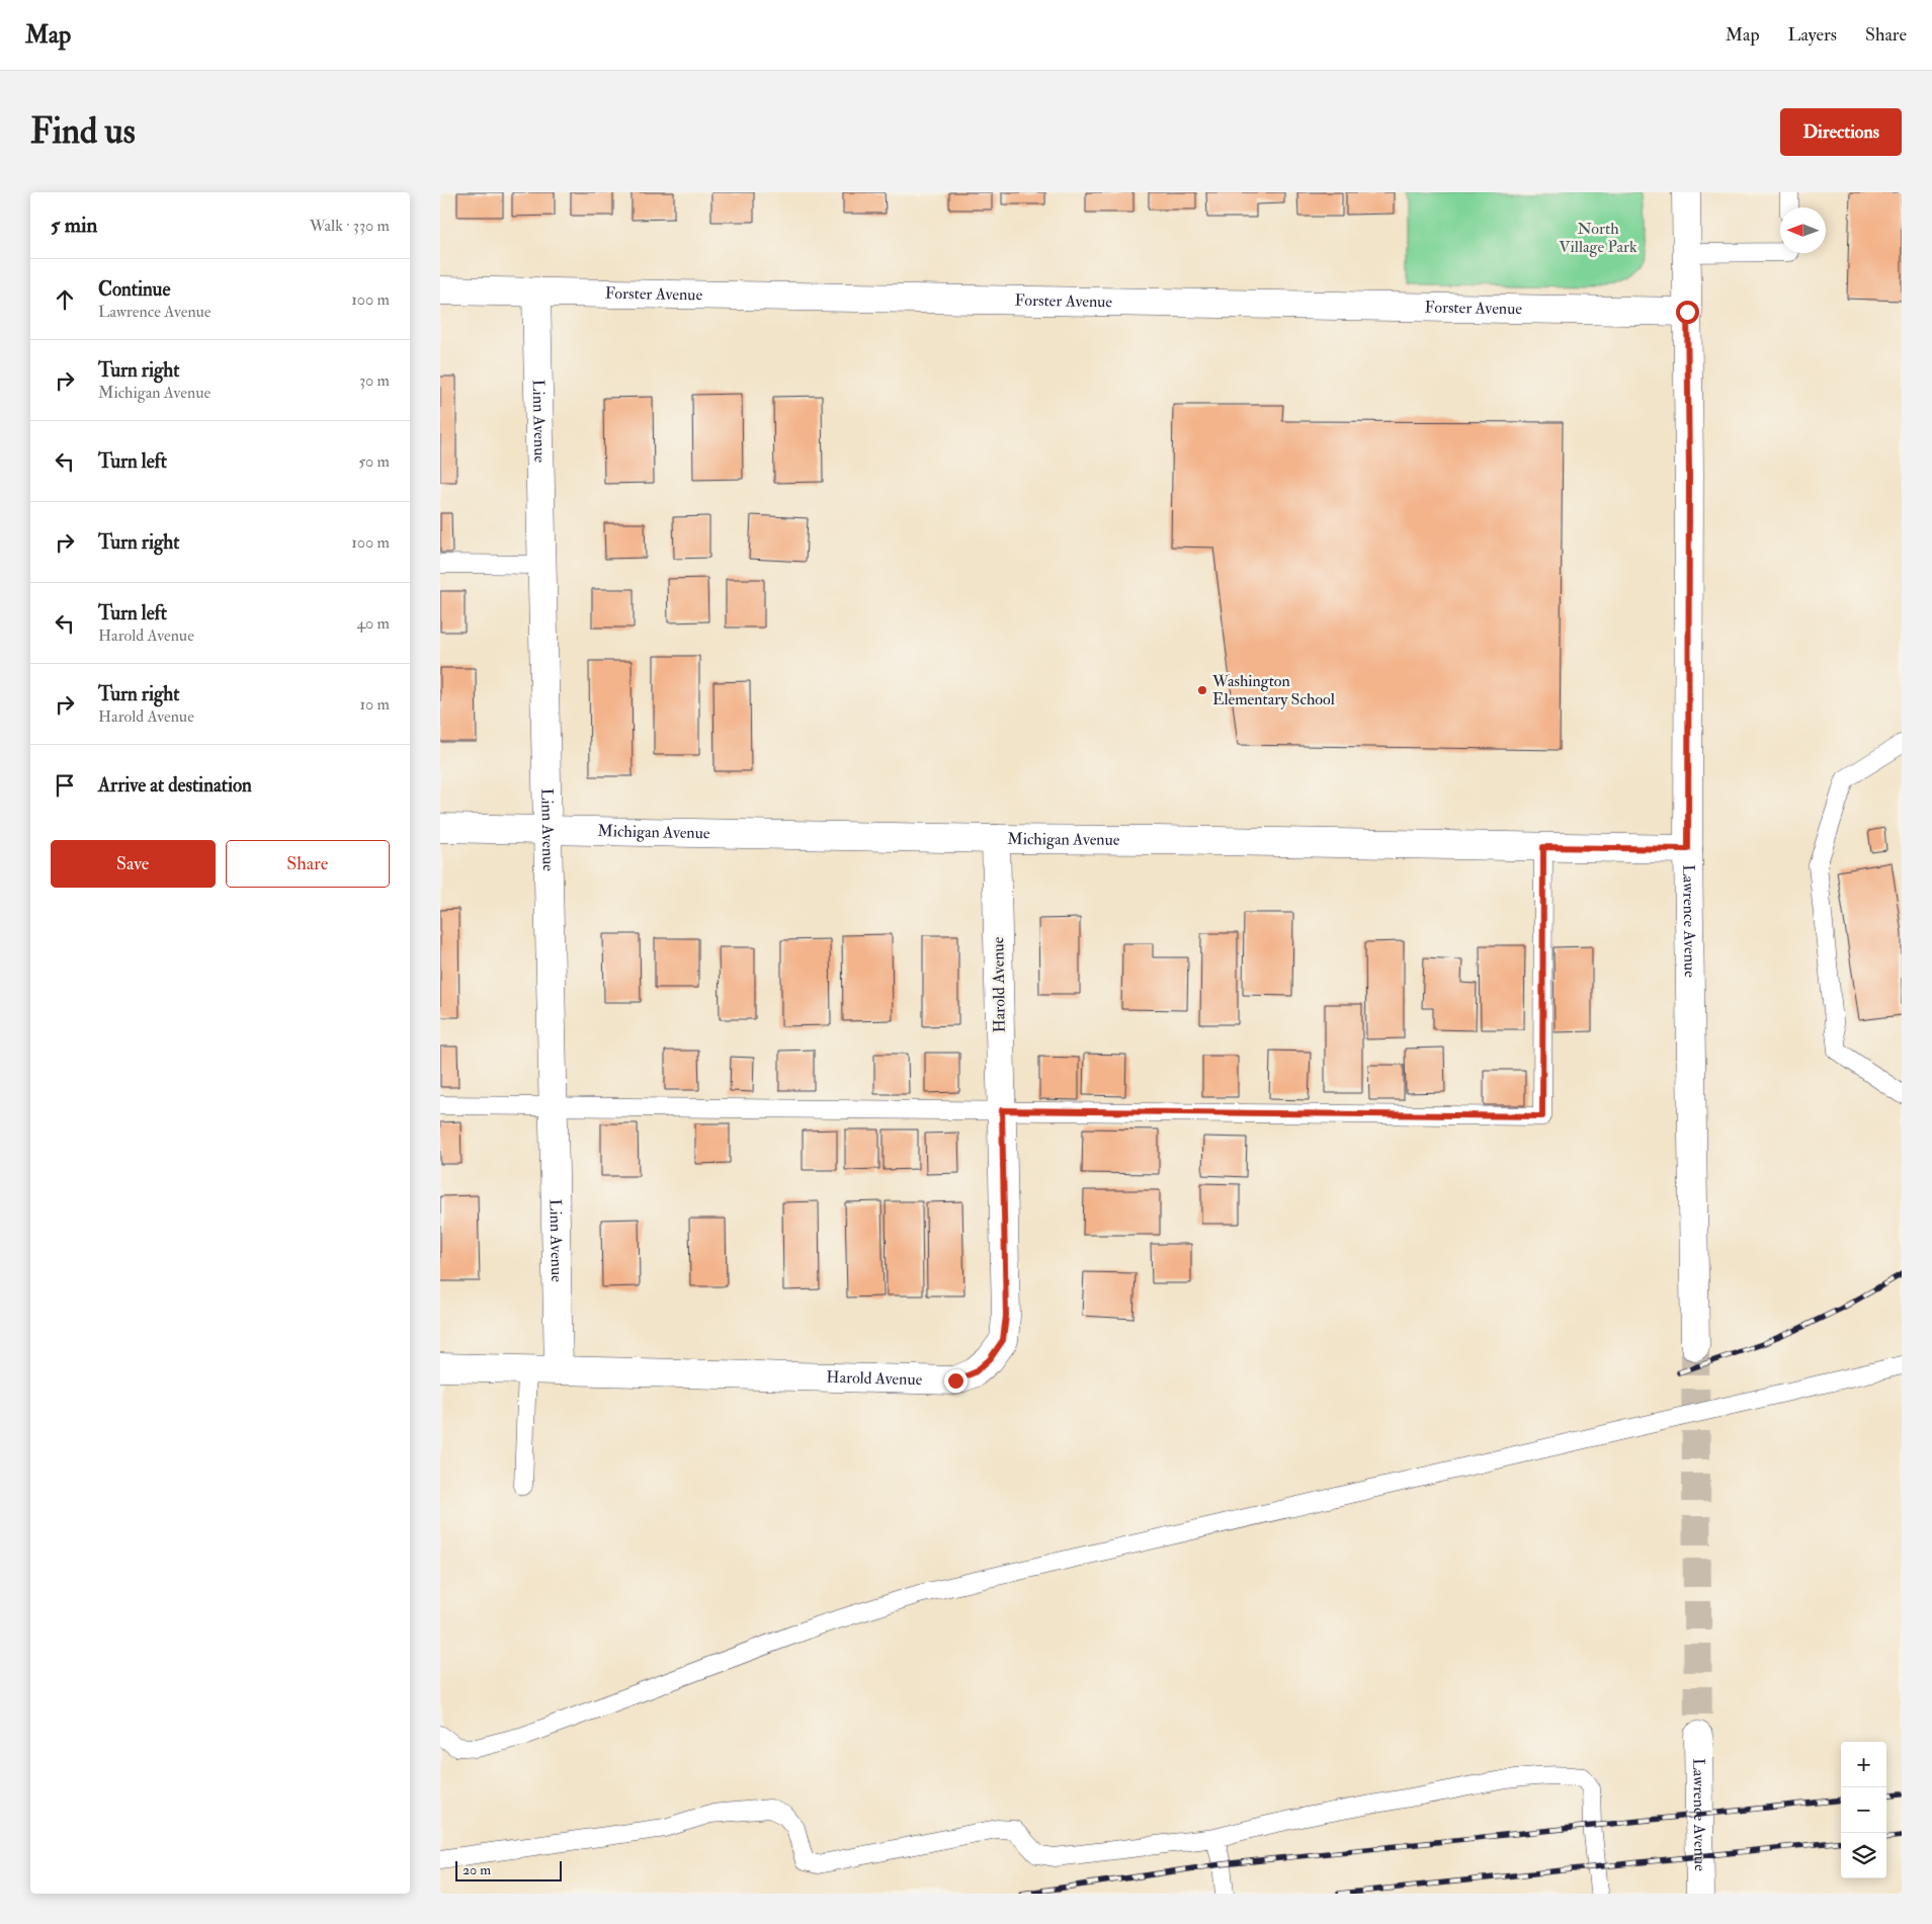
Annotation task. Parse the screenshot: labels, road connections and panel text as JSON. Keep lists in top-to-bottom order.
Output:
{
  "streets": {
    "street": [
      "Forster Avenue",
      "Linn Avenue",
      "Michigan Avenue",
      "Lawrence Avenue",
      "Harold Avenue"
    ]
  },
  "crossings": [
    ["Forster Avenue", "Linn Avenue"],
    ["Forster Avenue", "Lawrence Avenue"],
    ["Linn Avenue", "Michigan Avenue"],
    ["Linn Avenue", "Harold Avenue"],
    ["Michigan Avenue", "Lawrence Avenue"],
    ["Michigan Avenue", "Harold Avenue"]
  ],
  "parks": ["North Village Park"],
  "places": ["Washington Elementary School"],
  "scale_bar": "20 m",
  "north": "left",
  "page": {
    "header": "Map",
    "nav": ["Map", "Layers", "Share"],
    "buttons": [
      "Directions",
      ["Save", "Share"]
    ],
    "title": "Find us",
    "heading": ["5 min", "Walk · 330 m"],
    "list": [
      ["Continue", "Lawrence Avenue", "100 m"],
      ["Turn right", "Michigan Avenue", "30 m"],
      ["Turn left", "50 m"],
      ["Turn right", "100 m"],
      ["Turn left", "Harold Avenue", "40 m"],
      ["Turn right", "Harold Avenue", "10 m"],
      "Arrive at destination"
    ],
    "map_buttons": ["+", "−"],
    "scale": "20 m"
  }
}
